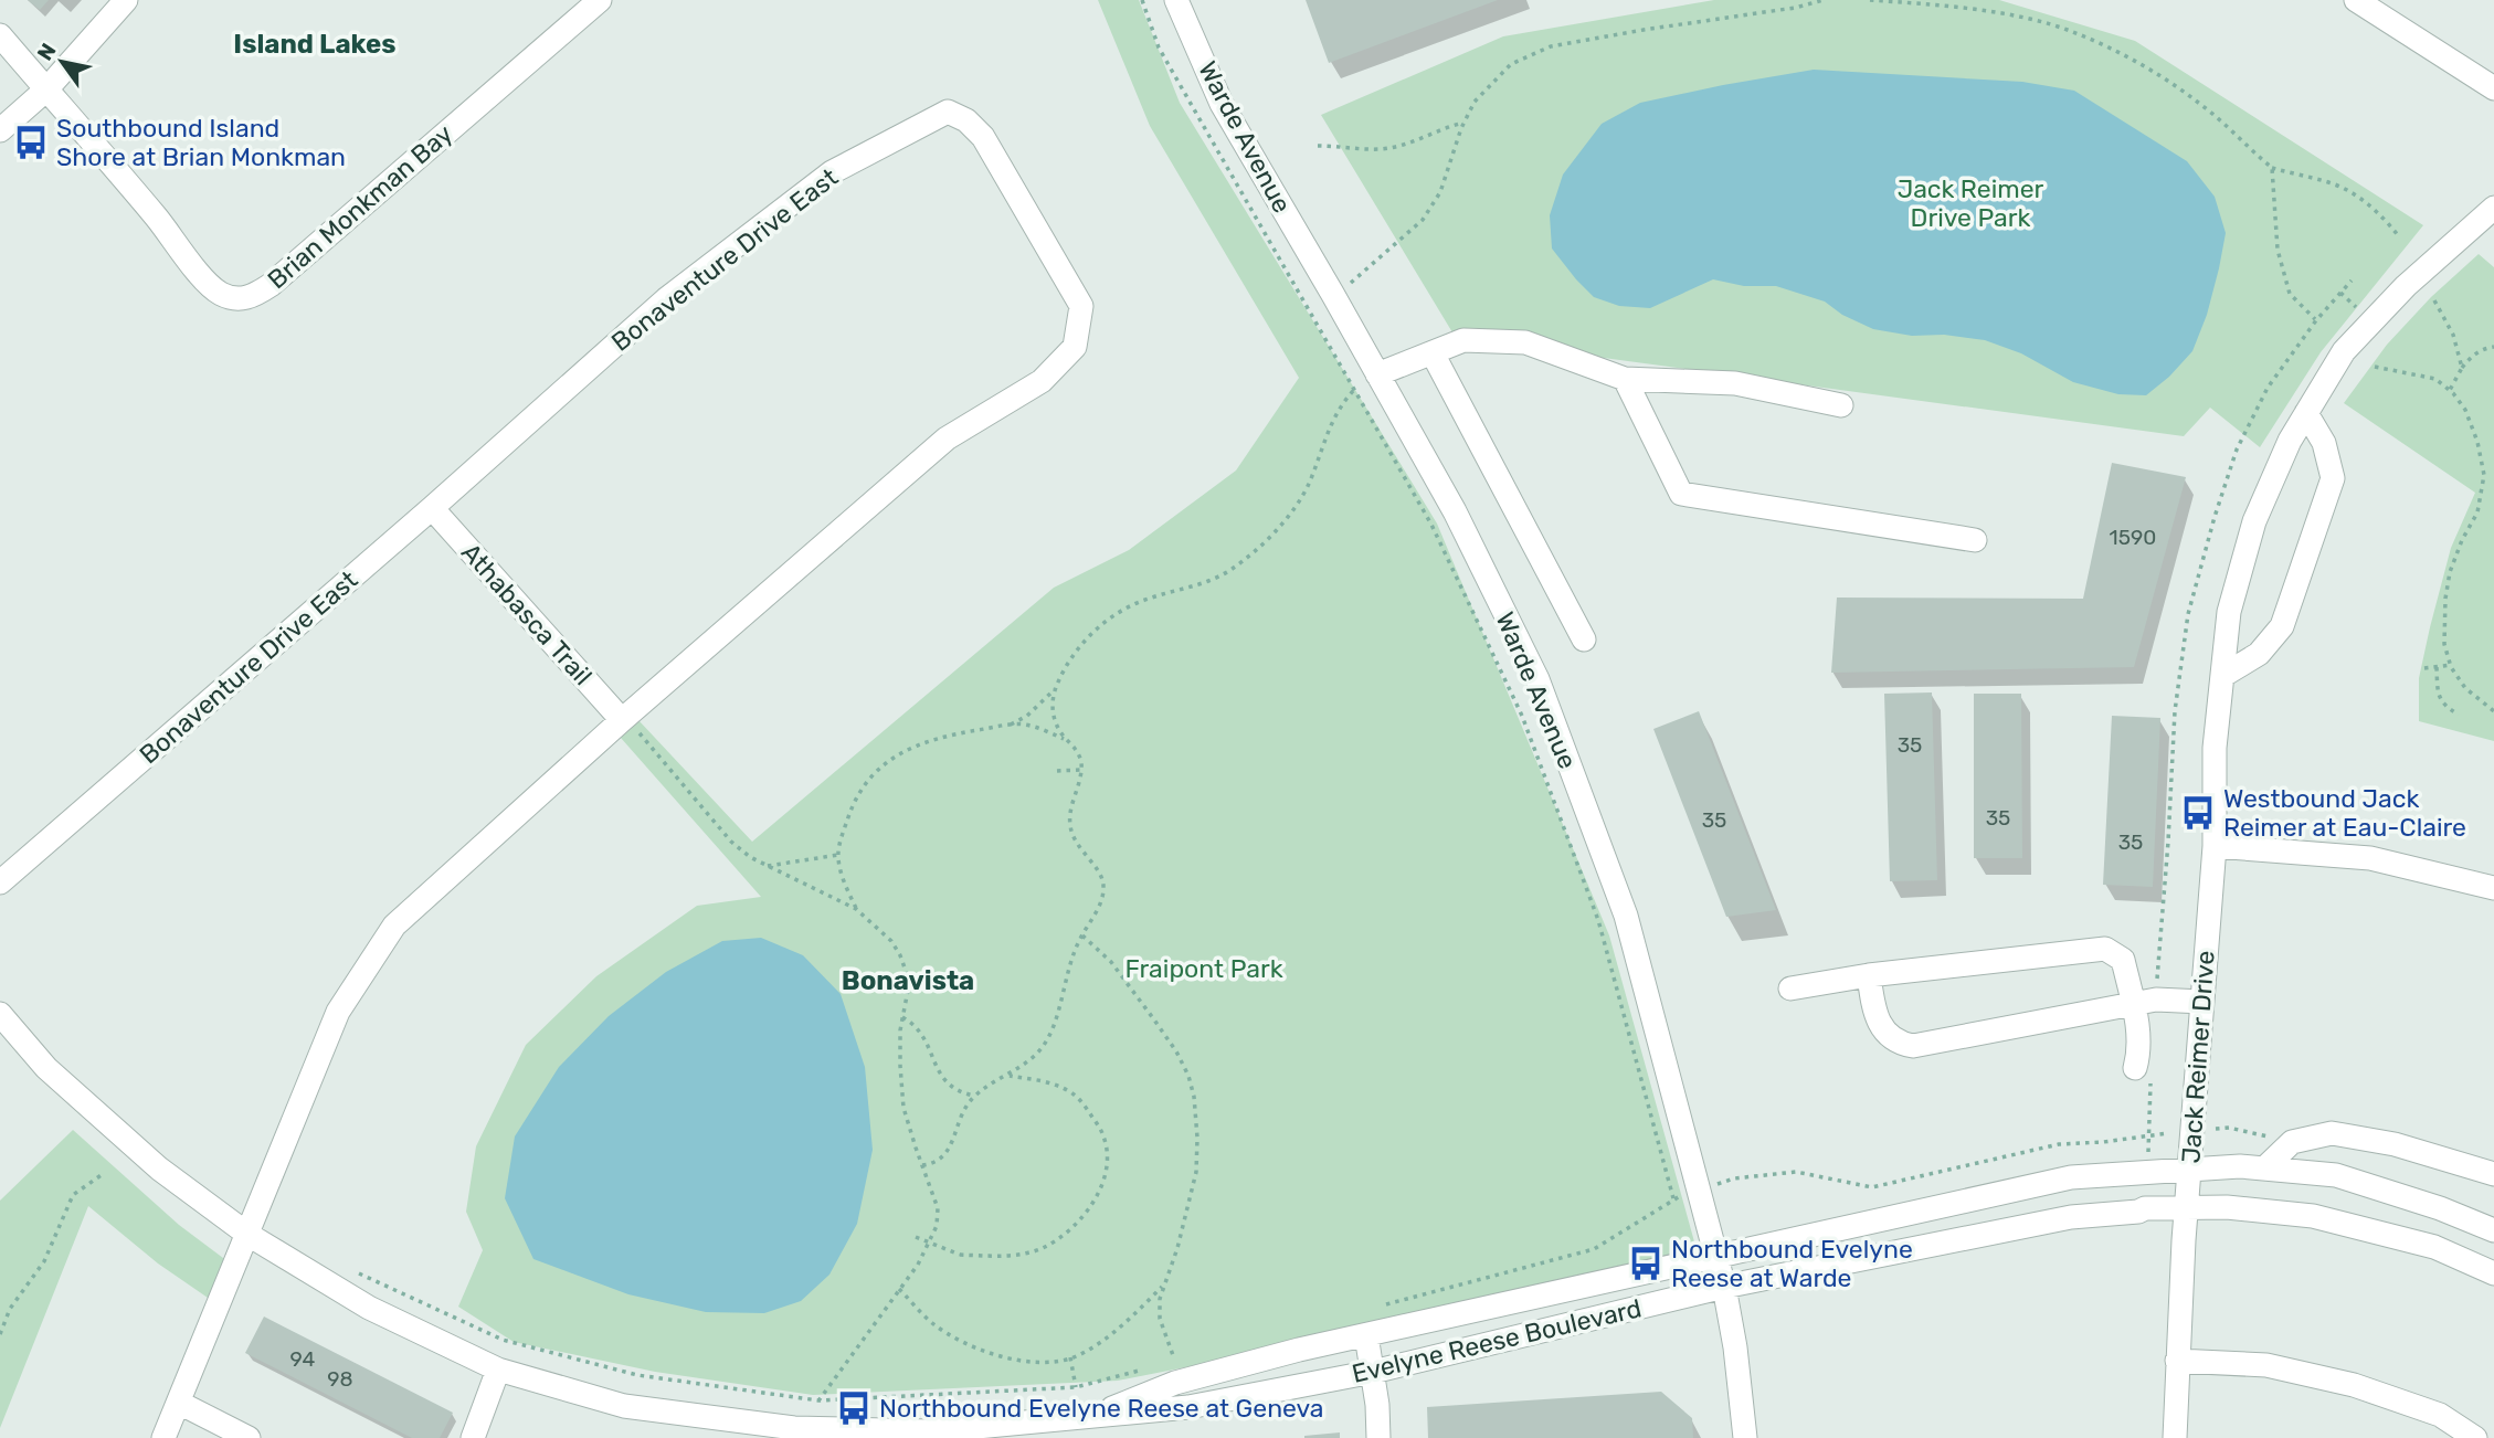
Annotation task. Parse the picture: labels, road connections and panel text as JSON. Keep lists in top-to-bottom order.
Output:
{
  "streets": {
    "street": [
      "Warde Avenue",
      "Brian Monkman Bay",
      "Bonaventure Drive East",
      "Athabasca Trail",
      "Jack Reimer Drive",
      "Evelyne Reese Boulevard"
    ]
  },
  "crossings": [
    ["Warde Avenue", "Evelyne Reese Boulevard"],
    ["Bonaventure Drive East", "Athabasca Trail"],
    ["Bonaventure Drive East", "Evelyne Reese Boulevard"],
    ["Jack Reimer Drive", "Evelyne Reese Boulevard"]
  ],
  "districts": ["Island Lakes", "Bonavista"],
  "parks": ["Jack Reimer Drive Park", "Fraipont Park"],
  "places": {
    "bus stop": [
      "Southbound Island Shore at Brian Monkman",
      "Westbound Jack Reimer at Eau-Claire",
      "Northbound Evelyne Reese at Warde",
      "Northbound Evelyne Reese at Geneva"
    ]
  },
  "house_numbers": [
    "1590",
    "35",
    "35",
    "35",
    "35",
    "94",
    "98"
  ],
  "north": "top left"
}
